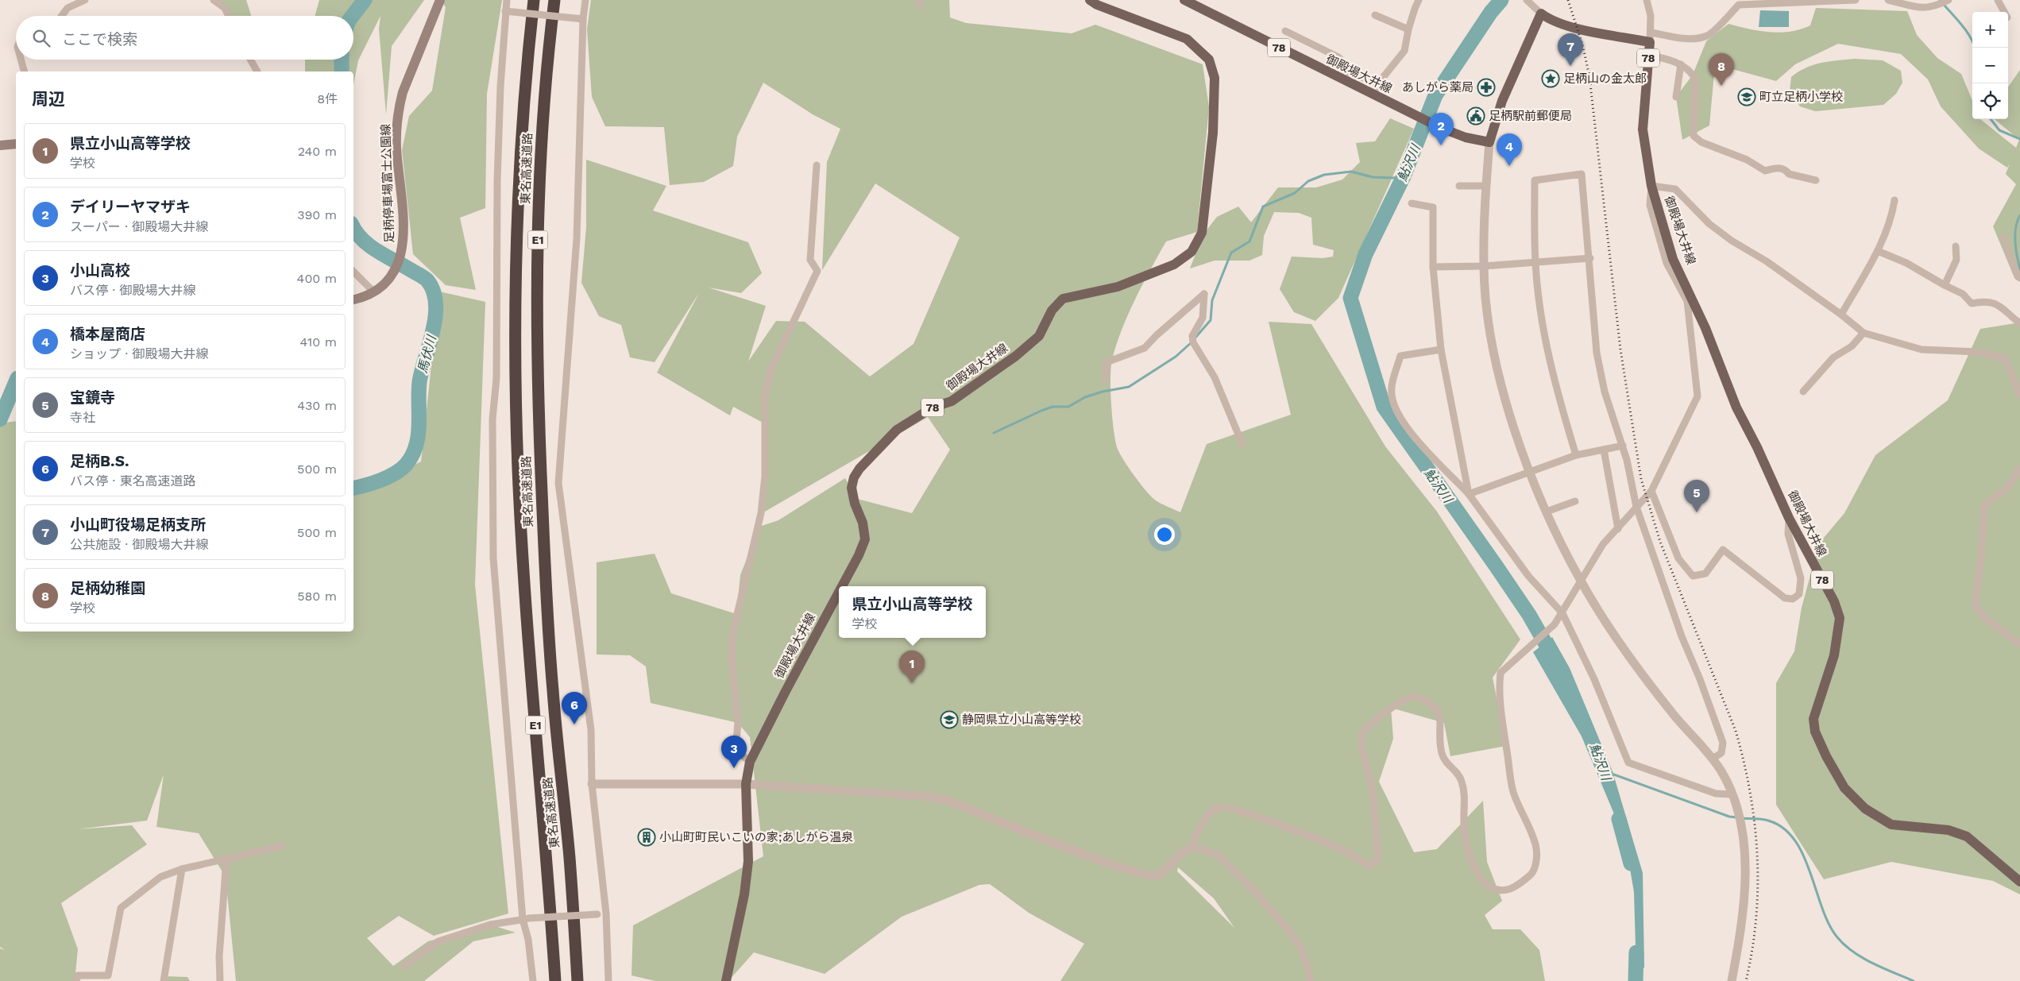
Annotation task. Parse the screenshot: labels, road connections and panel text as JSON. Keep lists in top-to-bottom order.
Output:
{
  "streets": {
    "highway": ["東名高速道路", "E1"],
    "main road": ["78", "御殿場大井線", "足柄停車場富士公園線"]
  },
  "crossings": [
    ["78", "御殿場大井線"]
  ],
  "water": ["鮎沢川", "馬伏川"],
  "places": {
    "place": ["足柄山の金太郎"],
    "pharmacy": ["あしがら薬局"],
    "school or university": ["町立足柄小学校", "静岡県立小山高等学校"],
    "public building": ["足柄駅前郵便局"],
    "building": ["小山町町民いこいの家;あしがら温泉"]
  },
  "page": {
    "map_buttons": ["+", "−"],
    "search": "ここで検索",
    "pins": [
      "7",
      "8",
      "2",
      "4",
      "5",
      "1",
      "6",
      "3"
    ],
    "heading": ["周辺", "8件"],
    "list": [
      {
        "mark": "1",
        "name": "県立小山高等学校",
        "note": "学校",
        "value": "240 m"
      },
      {
        "mark": "2",
        "name": "デイリーヤマザキ",
        "note": "スーパー · 御殿場大井線",
        "value": "390 m"
      },
      {
        "mark": "3",
        "name": "小山高校",
        "note": "バス停 · 御殿場大井線",
        "value": "400 m"
      },
      {
        "mark": "4",
        "name": "橋本屋商店",
        "note": "ショップ · 御殿場大井線",
        "value": "410 m"
      },
      {
        "mark": "5",
        "name": "宝鏡寺",
        "note": "寺社",
        "value": "430 m"
      },
      {
        "mark": "6",
        "name": "足柄B.S.",
        "note": "バス停 · 東名高速道路",
        "value": "500 m"
      },
      {
        "mark": "7",
        "name": "小山町役場足柄支所",
        "note": "公共施設 · 御殿場大井線",
        "value": "500 m"
      },
      {
        "mark": "8",
        "name": "足柄幼稚園",
        "note": "学校",
        "value": "580 m"
      }
    ],
    "popup": ["県立小山高等学校", "学校"]
  }
}
